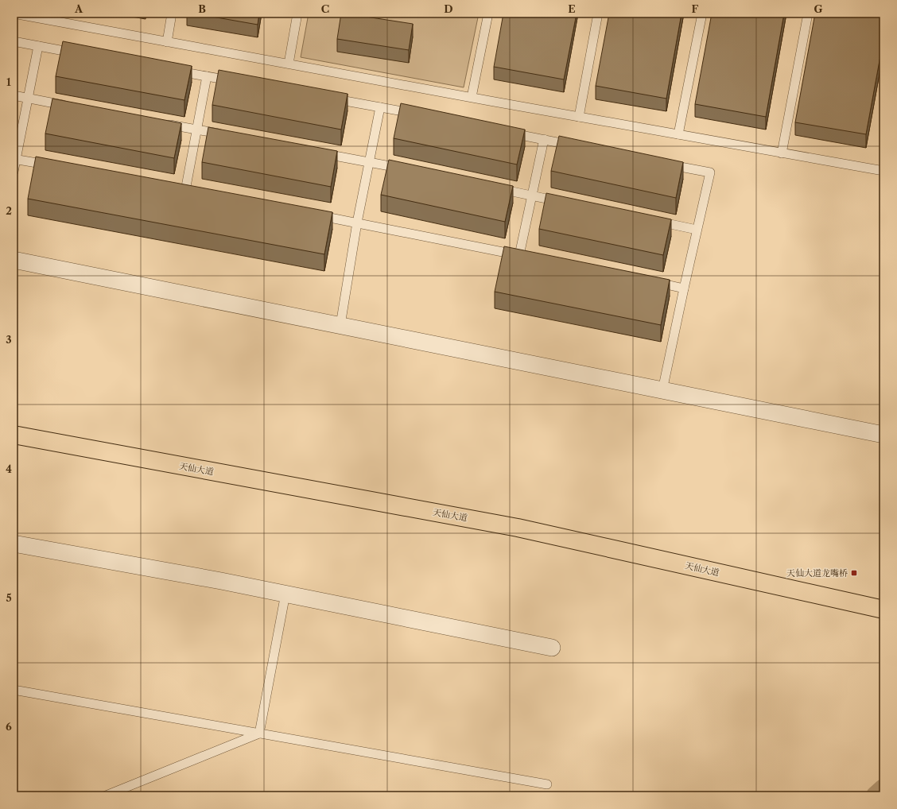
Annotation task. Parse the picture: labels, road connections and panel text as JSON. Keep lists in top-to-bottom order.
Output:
{
  "streets": {
    "main road": ["天仙大道"]
  },
  "places": {
    "transit": ["天仙大道龙嘴桥"]
  },
  "grid": {
    "columns": [
      "A",
      "B",
      "C",
      "D",
      "E",
      "F",
      "G"
    ],
    "rows": [
      "1",
      "2",
      "3",
      "4",
      "5",
      "6"
    ]
  }
}
